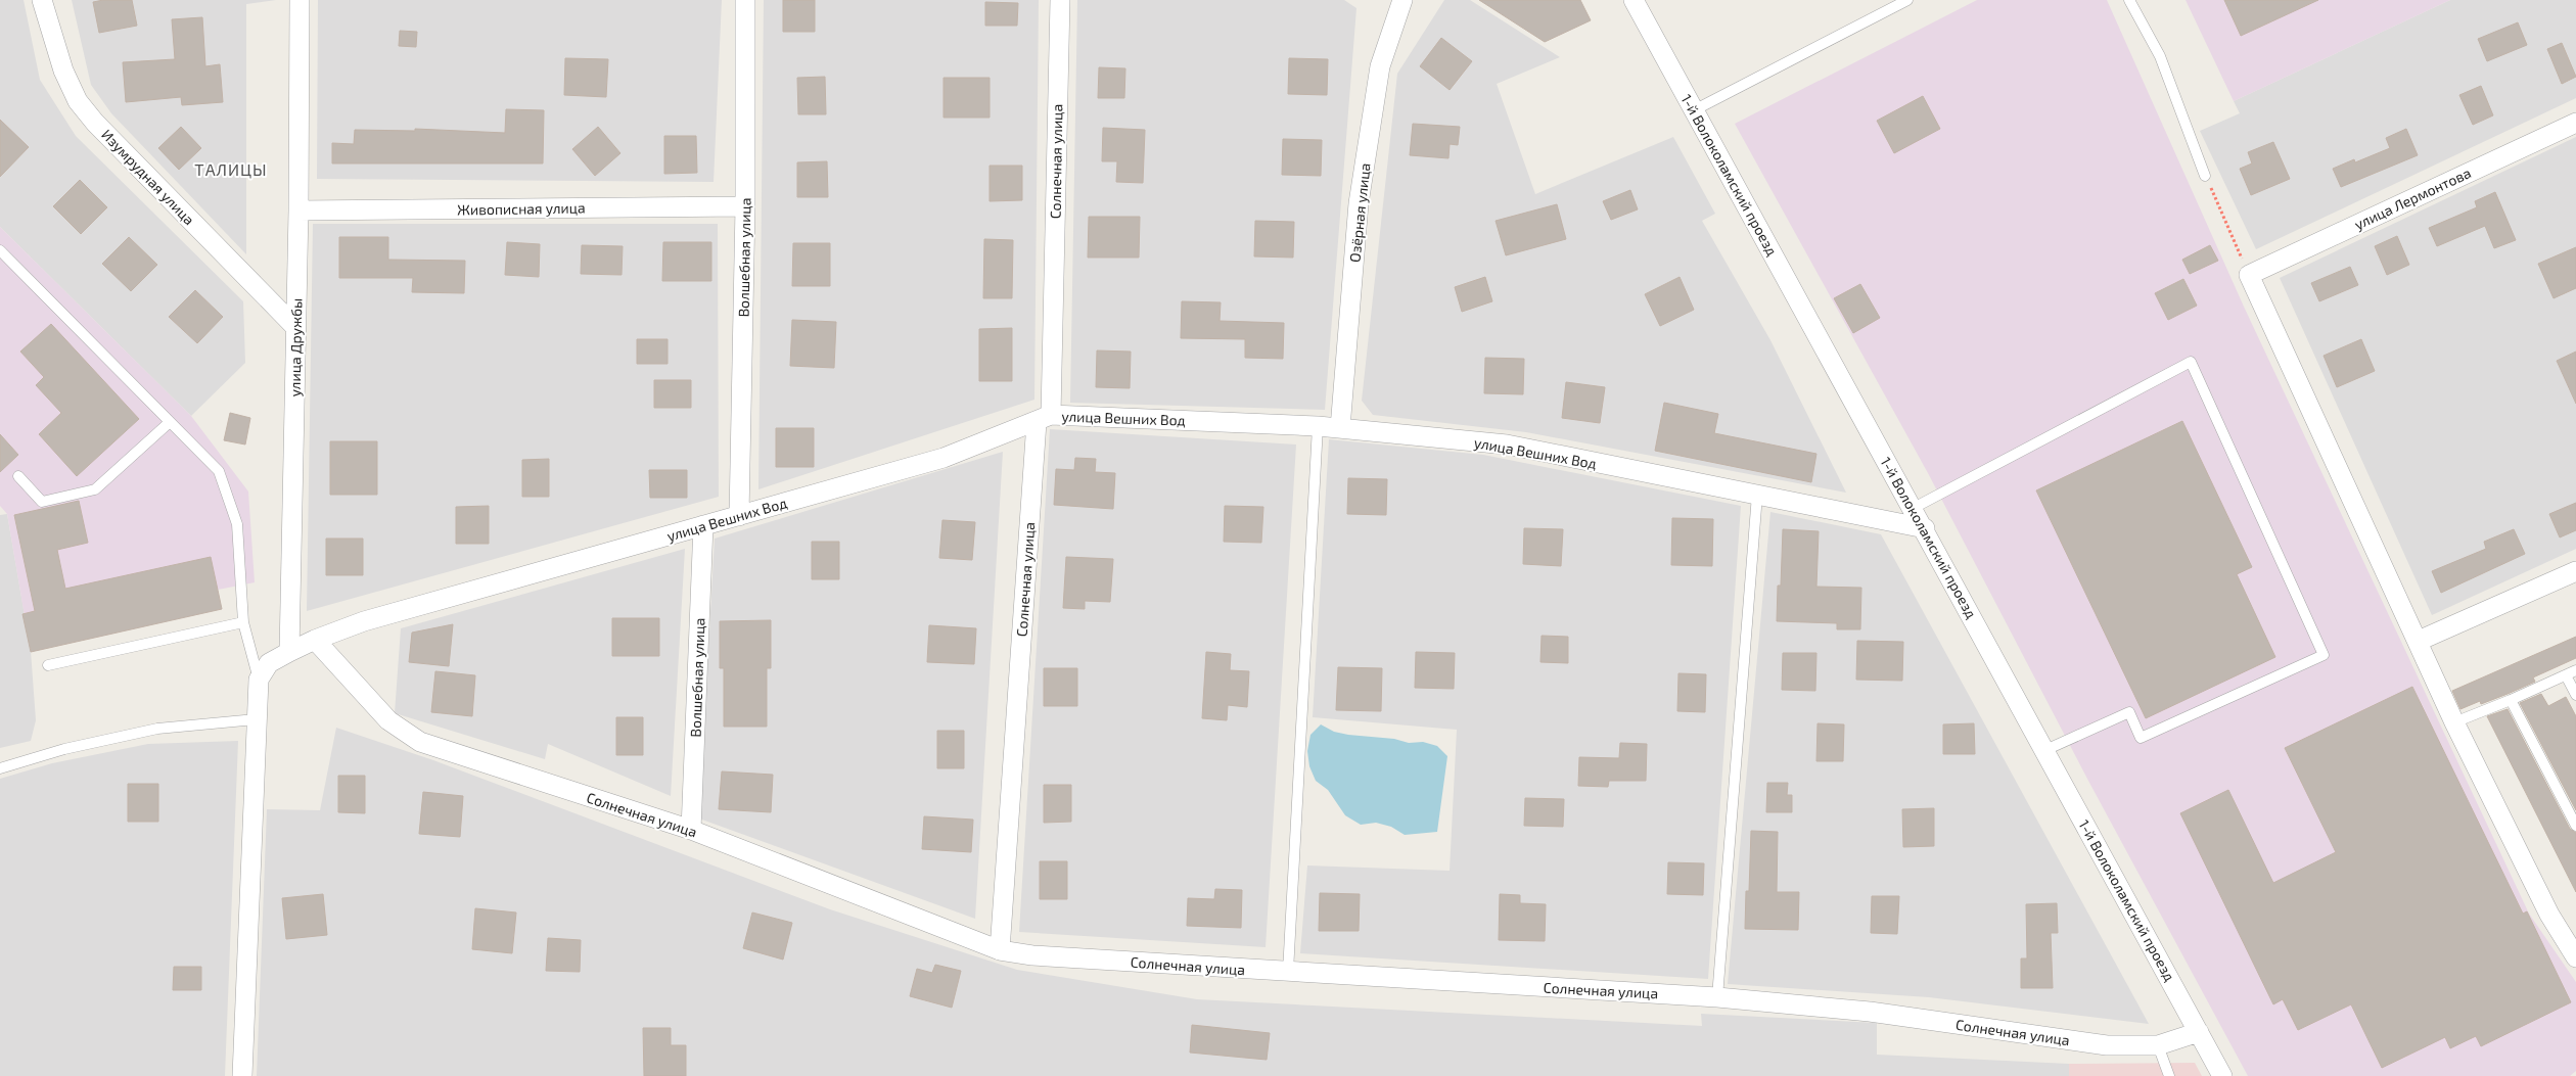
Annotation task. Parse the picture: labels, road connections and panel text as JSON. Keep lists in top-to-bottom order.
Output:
{
  "streets": {
    "street": [
      "Солнечная улица",
      "1-й Волоколамский проезд",
      "Изумрудная улица",
      "улица Лермонтова",
      "Живописная улица",
      "Озёрная улица",
      "Волшебная улица",
      "улица Дружбы",
      "улица Вешних Вод"
    ]
  },
  "crossings": [
    ["Солнечная улица", "1-й Волоколамский проезд"],
    ["Солнечная улица", "Волшебная улица"],
    ["Солнечная улица", "улица Вешних Вод"],
    ["1-й Волоколамский проезд", "улица Вешних Вод"],
    ["Изумрудная улица", "улица Дружбы"],
    ["Живописная улица", "Волшебная улица"],
    ["Живописная улица", "улица Дружбы"],
    ["Озёрная улица", "улица Вешних Вод"],
    ["Волшебная улица", "улица Вешних Вод"],
    ["улица Дружбы", "улица Вешних Вод"]
  ],
  "districts": ["ТАЛИЦЫ"]
}
